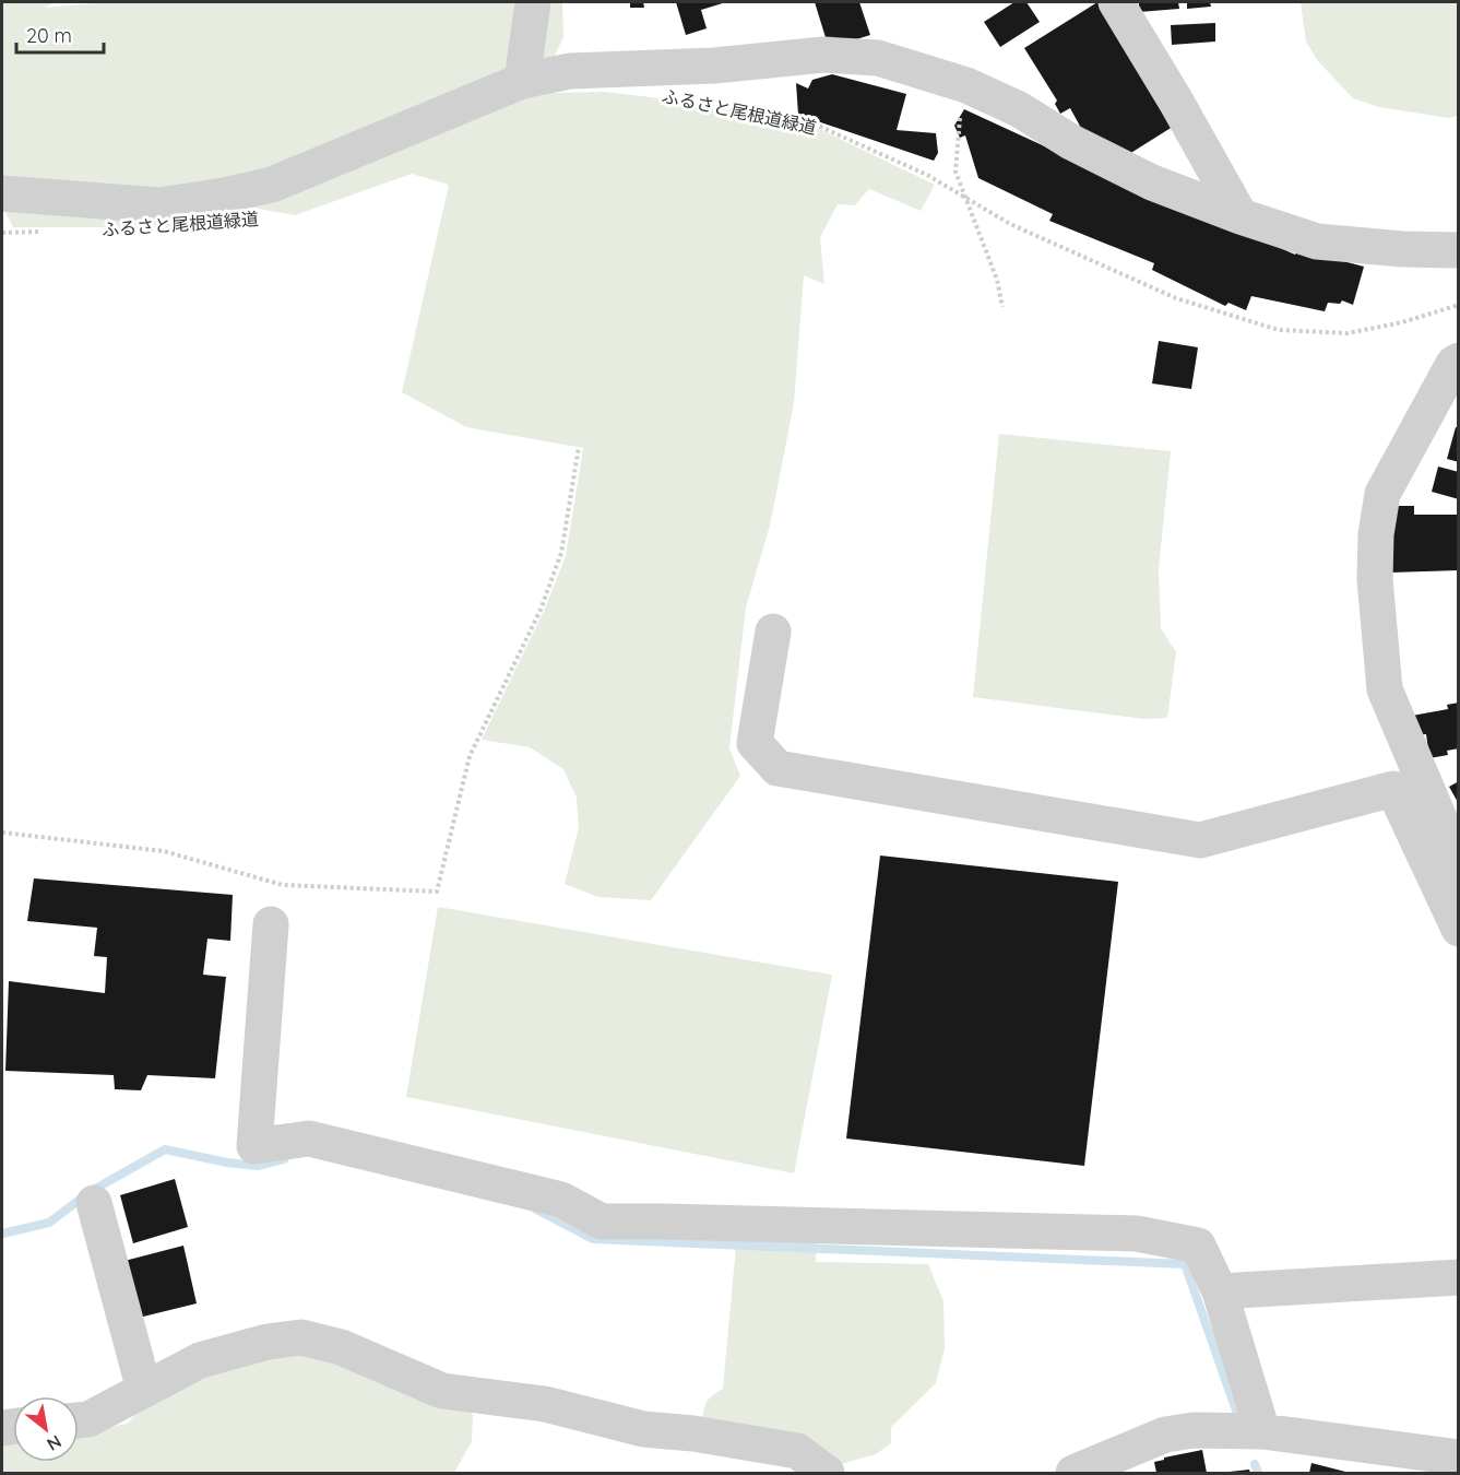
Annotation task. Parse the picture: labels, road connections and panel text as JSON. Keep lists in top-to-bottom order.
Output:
{
  "streets": {
    "path": ["ふるさと尾根道緑道"]
  },
  "scale_bar": "20 m",
  "north": "bottom right"
}
